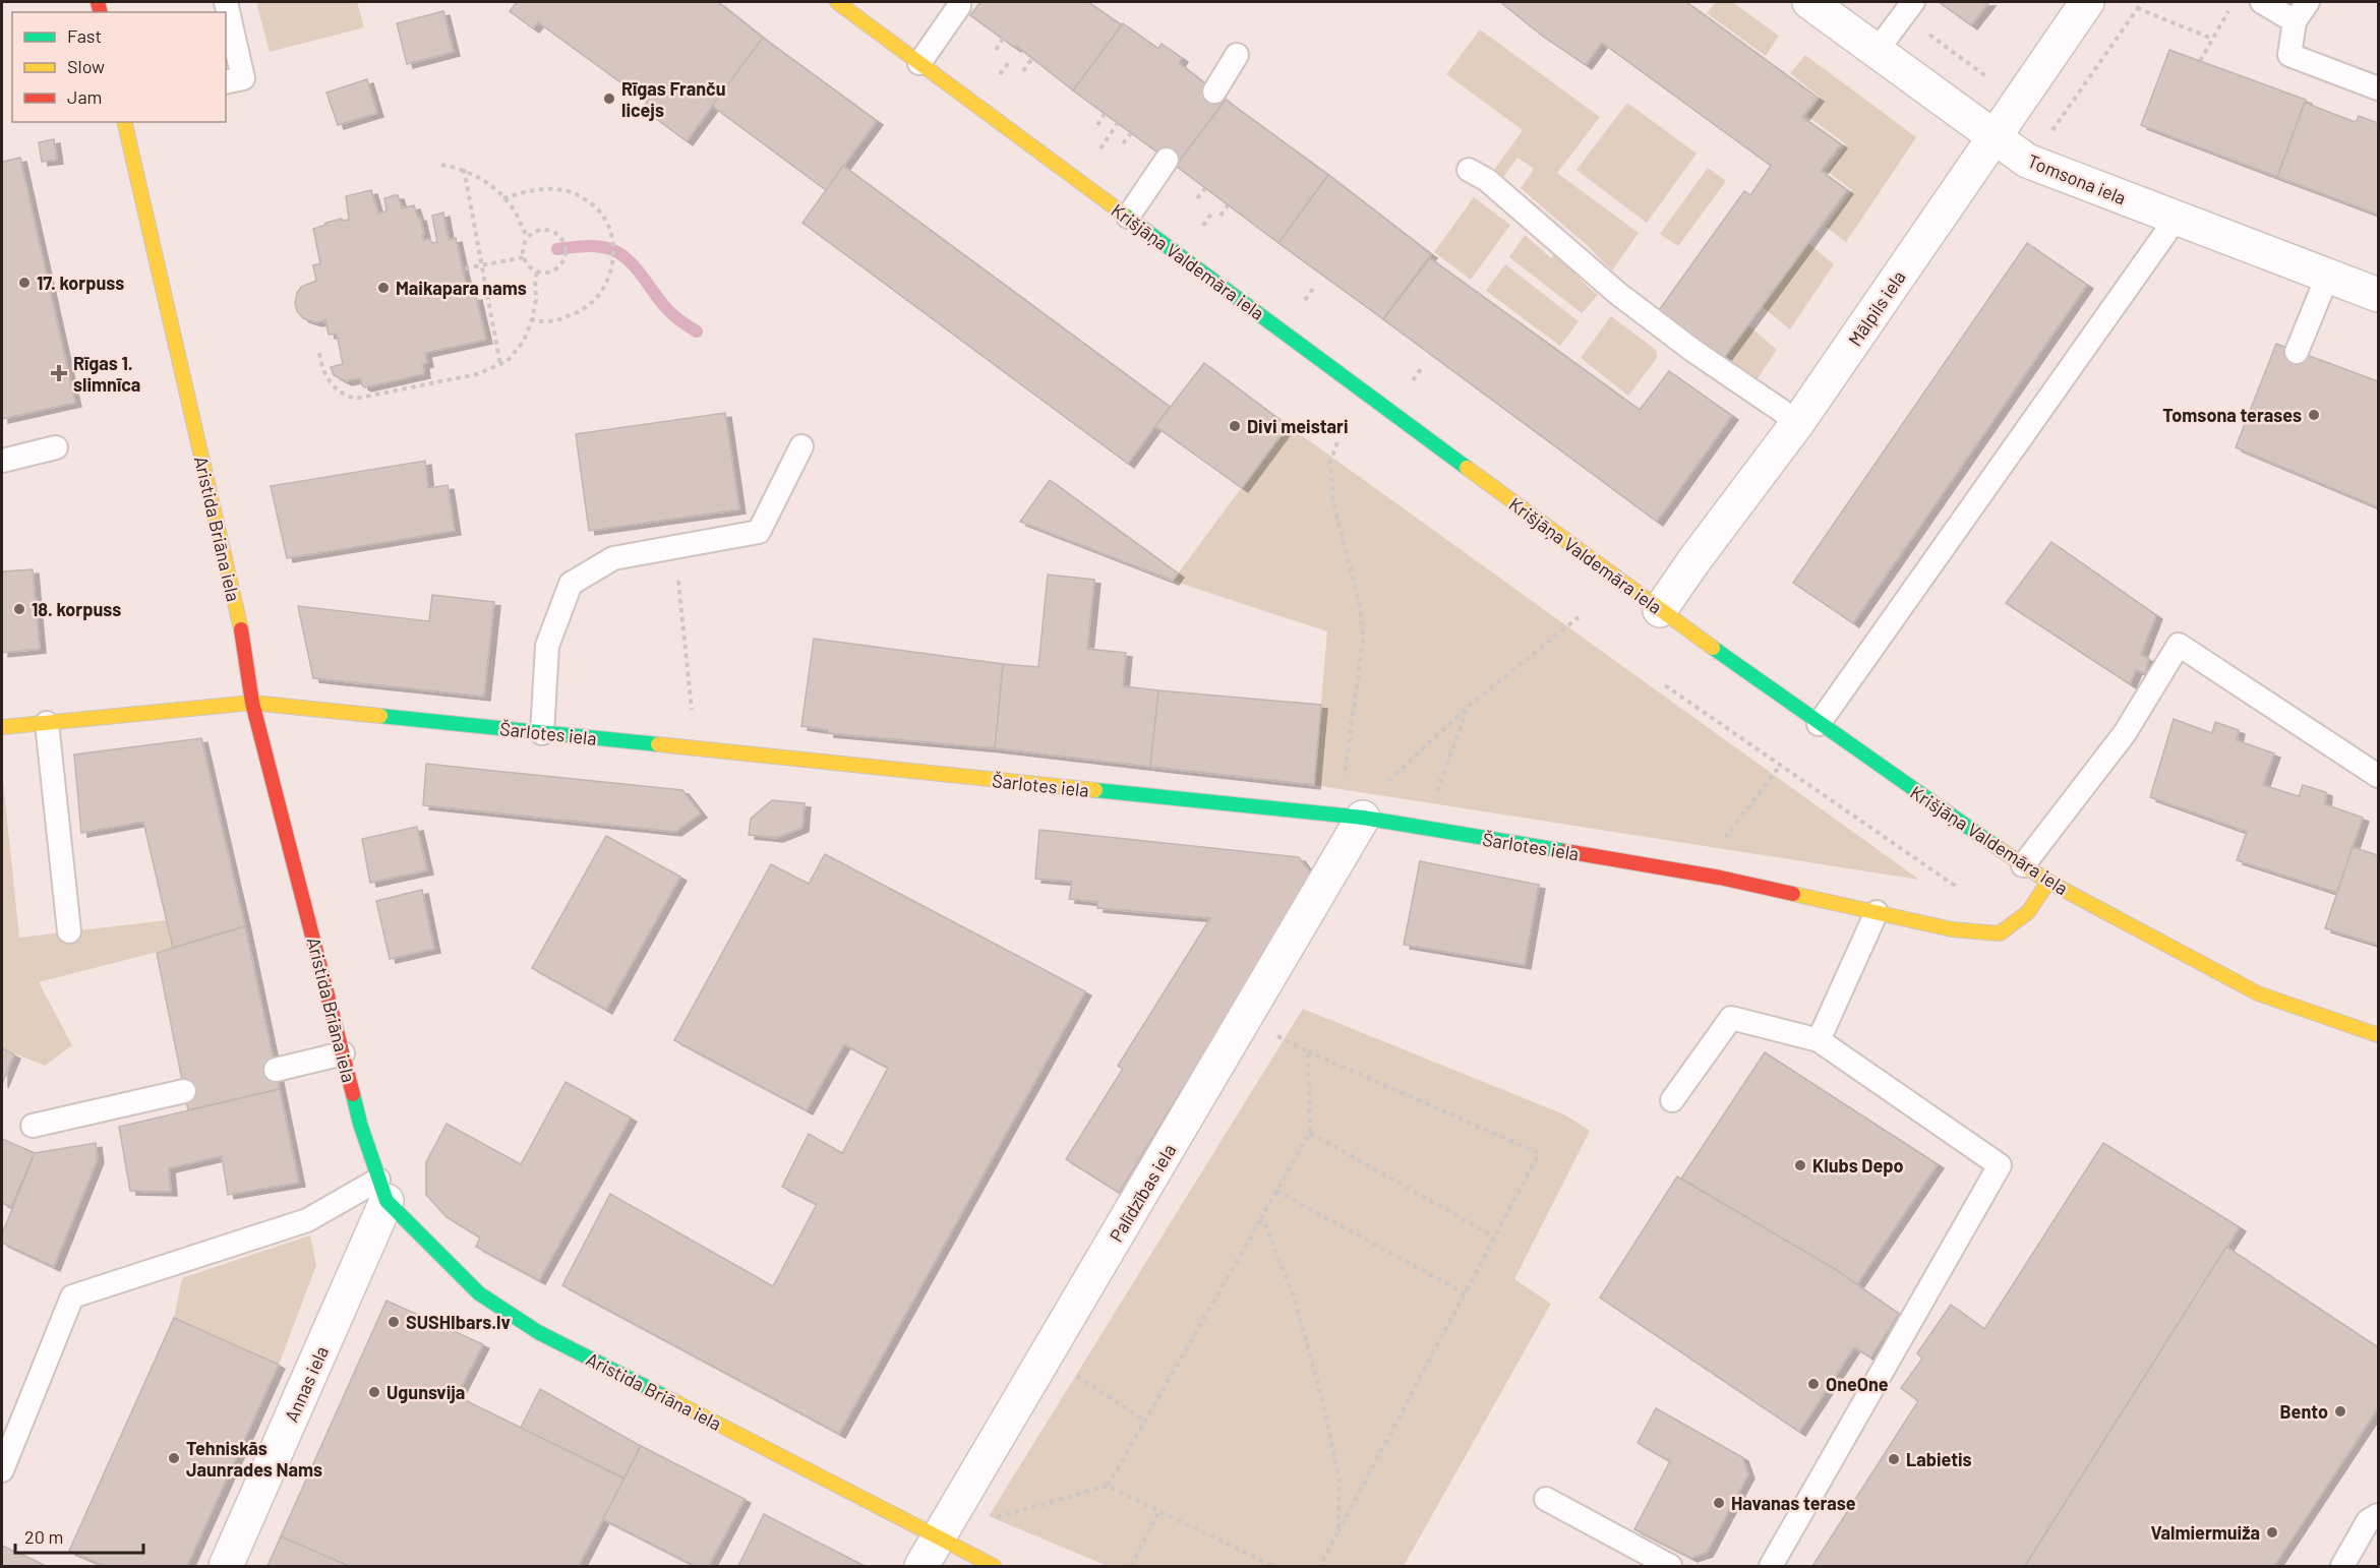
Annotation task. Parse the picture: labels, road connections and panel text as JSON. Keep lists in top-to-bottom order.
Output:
{
  "streets": {
    "street": [
      "Tomsona iela",
      "Krišjāņa Valdemāra iela",
      "Mālpils iela",
      "Aristida Briāna iela",
      "Šarlotes iela",
      "Palīdzības iela",
      "Annas iela"
    ]
  },
  "crossings": [
    ["Tomsona iela", "Mālpils iela"],
    ["Krišjāņa Valdemāra iela", "Mālpils iela"],
    ["Krišjāņa Valdemāra iela", "Šarlotes iela"],
    ["Aristida Briāna iela", "Šarlotes iela"],
    ["Aristida Briāna iela", "Palīdzības iela"],
    ["Aristida Briāna iela", "Annas iela"],
    ["Šarlotes iela", "Palīdzības iela"]
  ],
  "places": {
    "other": [
      "Rīgas Franču licejs",
      "17. korpuss",
      "Maikapara nams",
      "Tomsona terases",
      "Divi meistari",
      "18. korpuss",
      "Klubs Depo",
      "SUSHIbars.lv",
      "OneOne",
      "Ugunsvija",
      "Bento",
      "Tehniskās Jaunrades Nams",
      "Labietis",
      "Havanas terase",
      "Valmiermuiža"
    ],
    "health": ["Rīgas 1. slimnīca"]
  },
  "legend": ["Fast", "Slow", "Jam"],
  "scale_bar": "20 m"
}
